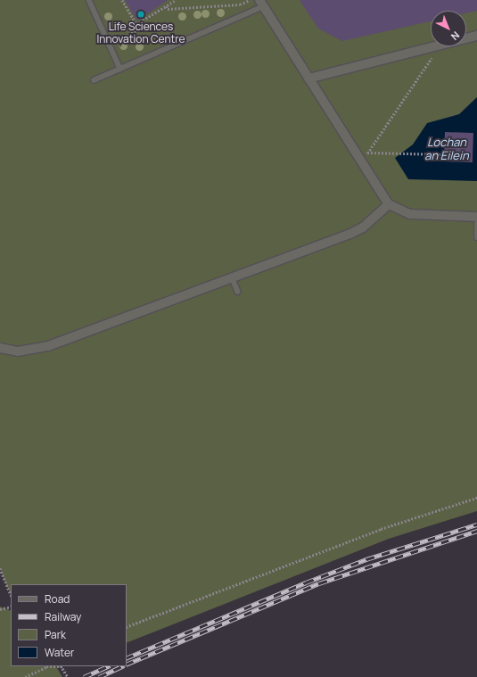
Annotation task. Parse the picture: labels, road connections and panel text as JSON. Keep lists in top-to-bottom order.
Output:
{
  "water": ["Lochan an Eilein"],
  "places": ["Life Sciences Innovation Centre"],
  "legend": [
    "Road",
    "Railway",
    "Park",
    "Water"
  ],
  "north": "bottom right"
}
